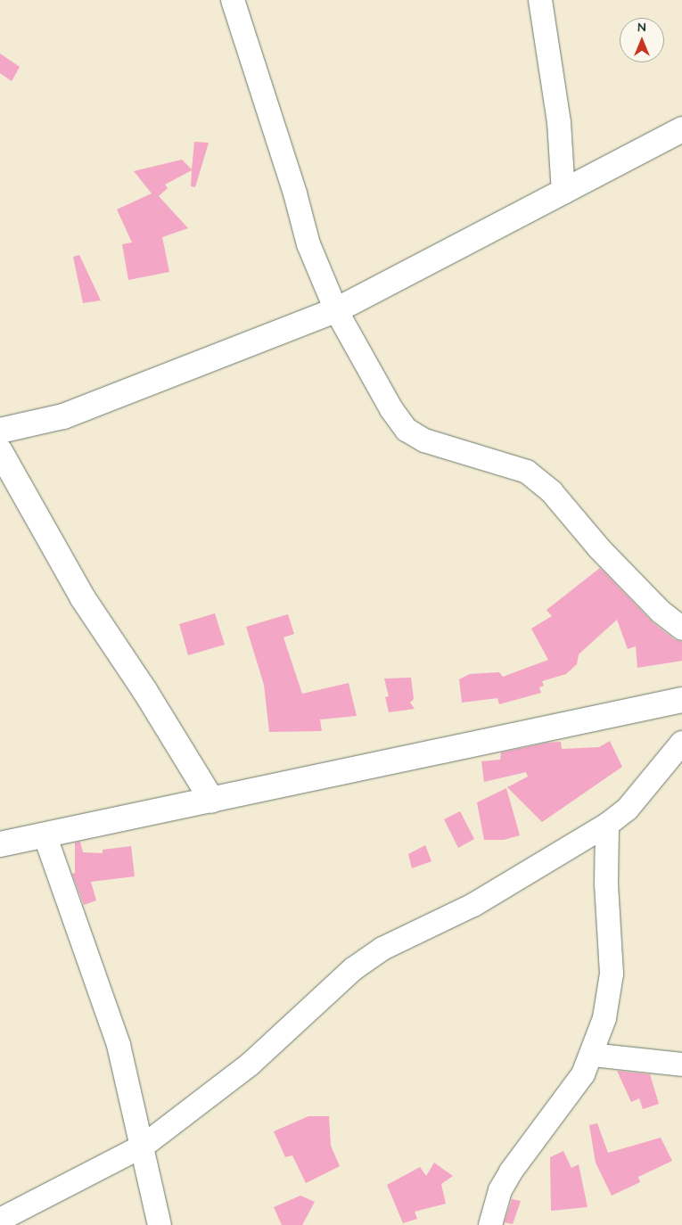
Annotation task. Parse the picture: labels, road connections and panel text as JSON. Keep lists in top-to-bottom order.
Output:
{
  "north": "top"
}
